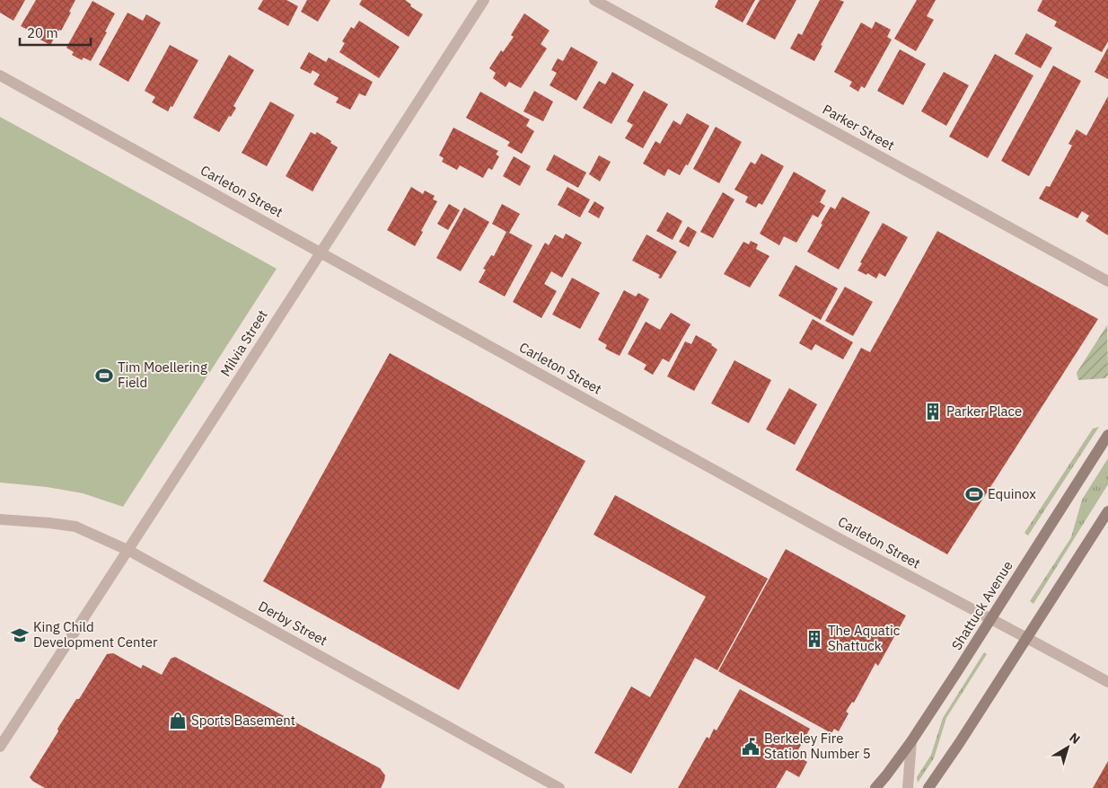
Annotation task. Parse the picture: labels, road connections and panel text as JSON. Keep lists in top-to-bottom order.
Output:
{
  "streets": {
    "main road": ["Shattuck Avenue"],
    "street": [
      "Parker Street",
      "Carleton Street",
      "Milvia Street",
      "Derby Street"
    ]
  },
  "crossings": [
    ["Carleton Street", "Milvia Street"],
    ["Carleton Street", "Shattuck Avenue"],
    ["Milvia Street", "Derby Street"]
  ],
  "places": {
    "sports": ["Tim Moellering Field", "Equinox"],
    "building": ["Parker Place", "The Aquatic Shattuck"],
    "school or university": ["King Child Development Center"],
    "shop": ["Sports Basement"],
    "public building": ["Berkeley Fire Station Number 5"]
  },
  "scale_bar": "20 m",
  "north": "top right"
}
